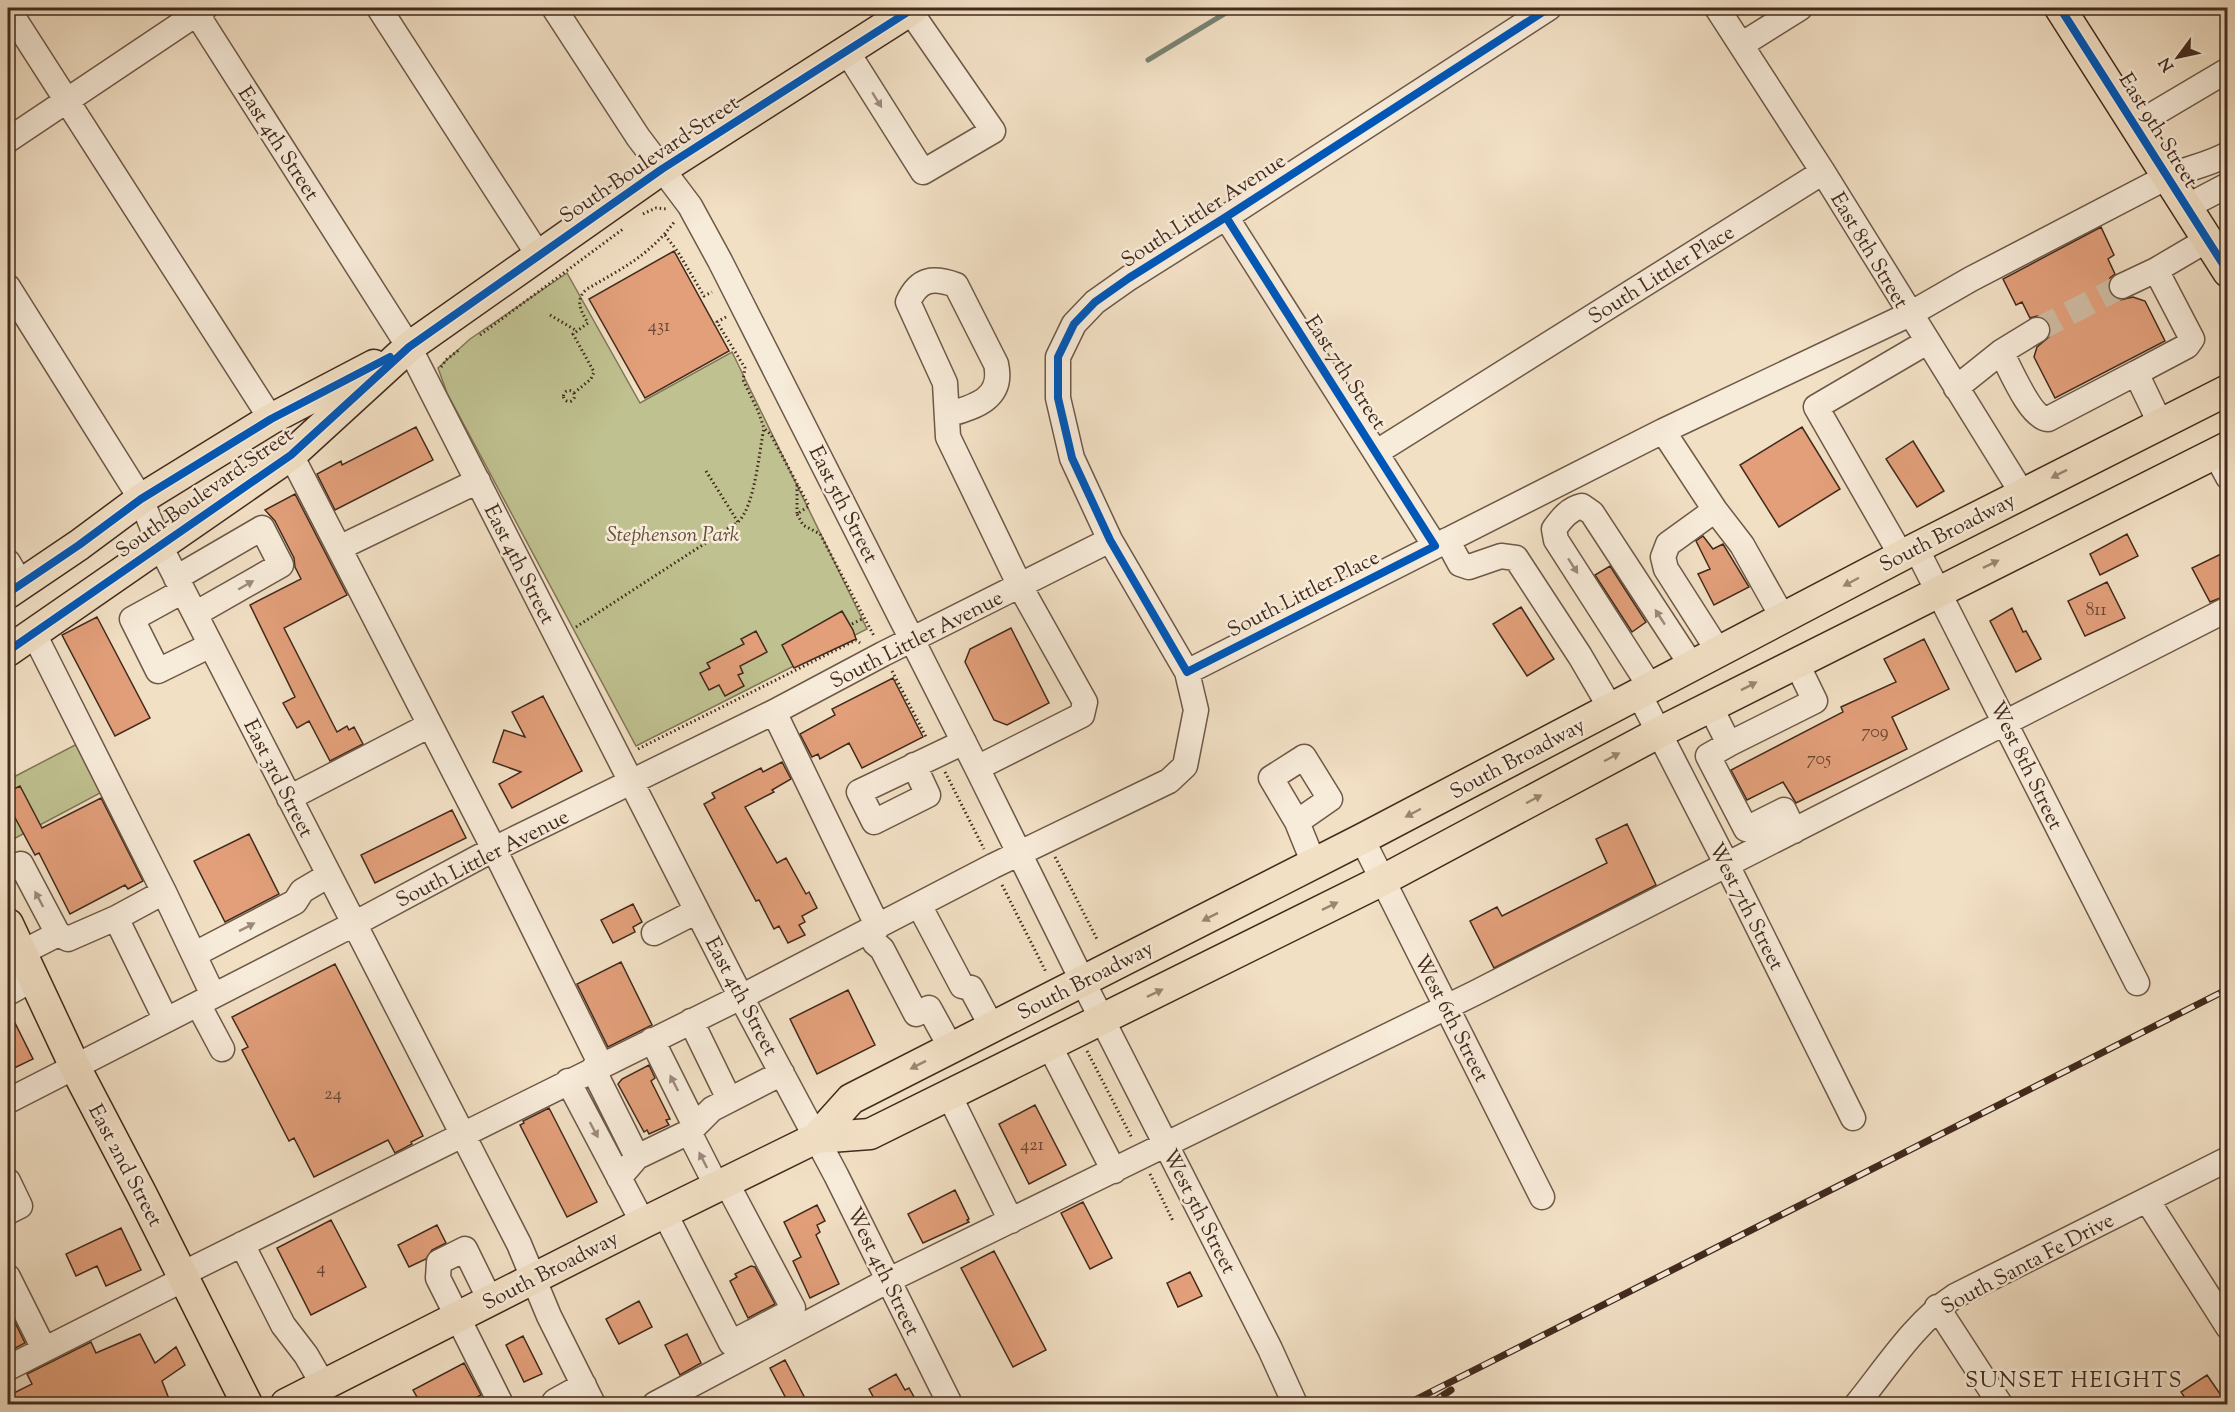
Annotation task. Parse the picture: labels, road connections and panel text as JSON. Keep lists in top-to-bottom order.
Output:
{
  "streets": {
    "main road": [
      "East 9th Street",
      "South Boulevard Street",
      "South Broadway",
      "East 2nd Street"
    ],
    "street": [
      "East 4th Street",
      "South Littler Avenue",
      "East 8th Street",
      "South Littler Place",
      "East 7th Street",
      "East 5th Street",
      "West 8th Street",
      "East 3rd Street",
      "West 7th Street",
      "West 6th Street",
      "West 5th Street",
      "South Santa Fe Drive",
      "West 4th Street"
    ]
  },
  "crossings": [
    ["East 9th Street", "South Littler Place"],
    ["East 4th Street", "South Boulevard Street"],
    ["East 4th Street", "South Littler Avenue"],
    ["East 4th Street", "South Broadway"],
    ["East 4th Street", "West 4th Street"],
    ["South Boulevard Street", "East 5th Street"],
    ["South Boulevard Street", "East 3rd Street"],
    ["South Littler Avenue", "East 7th Street"],
    ["South Littler Avenue", "East 5th Street"],
    ["South Littler Avenue", "East 3rd Street"],
    ["South Littler Avenue", "East 2nd Street"],
    ["East 8th Street", "South Littler Place"],
    ["East 8th Street", "South Broadway"],
    ["East 8th Street", "West 8th Street"],
    ["South Littler Place", "East 7th Street"],
    ["South Littler Place", "West 7th Street"],
    ["East 7th Street", "South Broadway"],
    ["East 5th Street", "South Broadway"],
    ["East 5th Street", "West 5th Street"],
    ["South Broadway", "West 8th Street"],
    ["South Broadway", "East 3rd Street"],
    ["South Broadway", "West 7th Street"],
    ["South Broadway", "West 6th Street"],
    ["South Broadway", "West 5th Street"],
    ["South Broadway", "West 4th Street"]
  ],
  "districts": ["SUNSET HEIGHTS"],
  "parks": ["Stephenson Park"],
  "house_numbers": [
    "431",
    "811",
    "709",
    "705",
    "24",
    "421",
    "4"
  ],
  "north": "bottom left"
}
